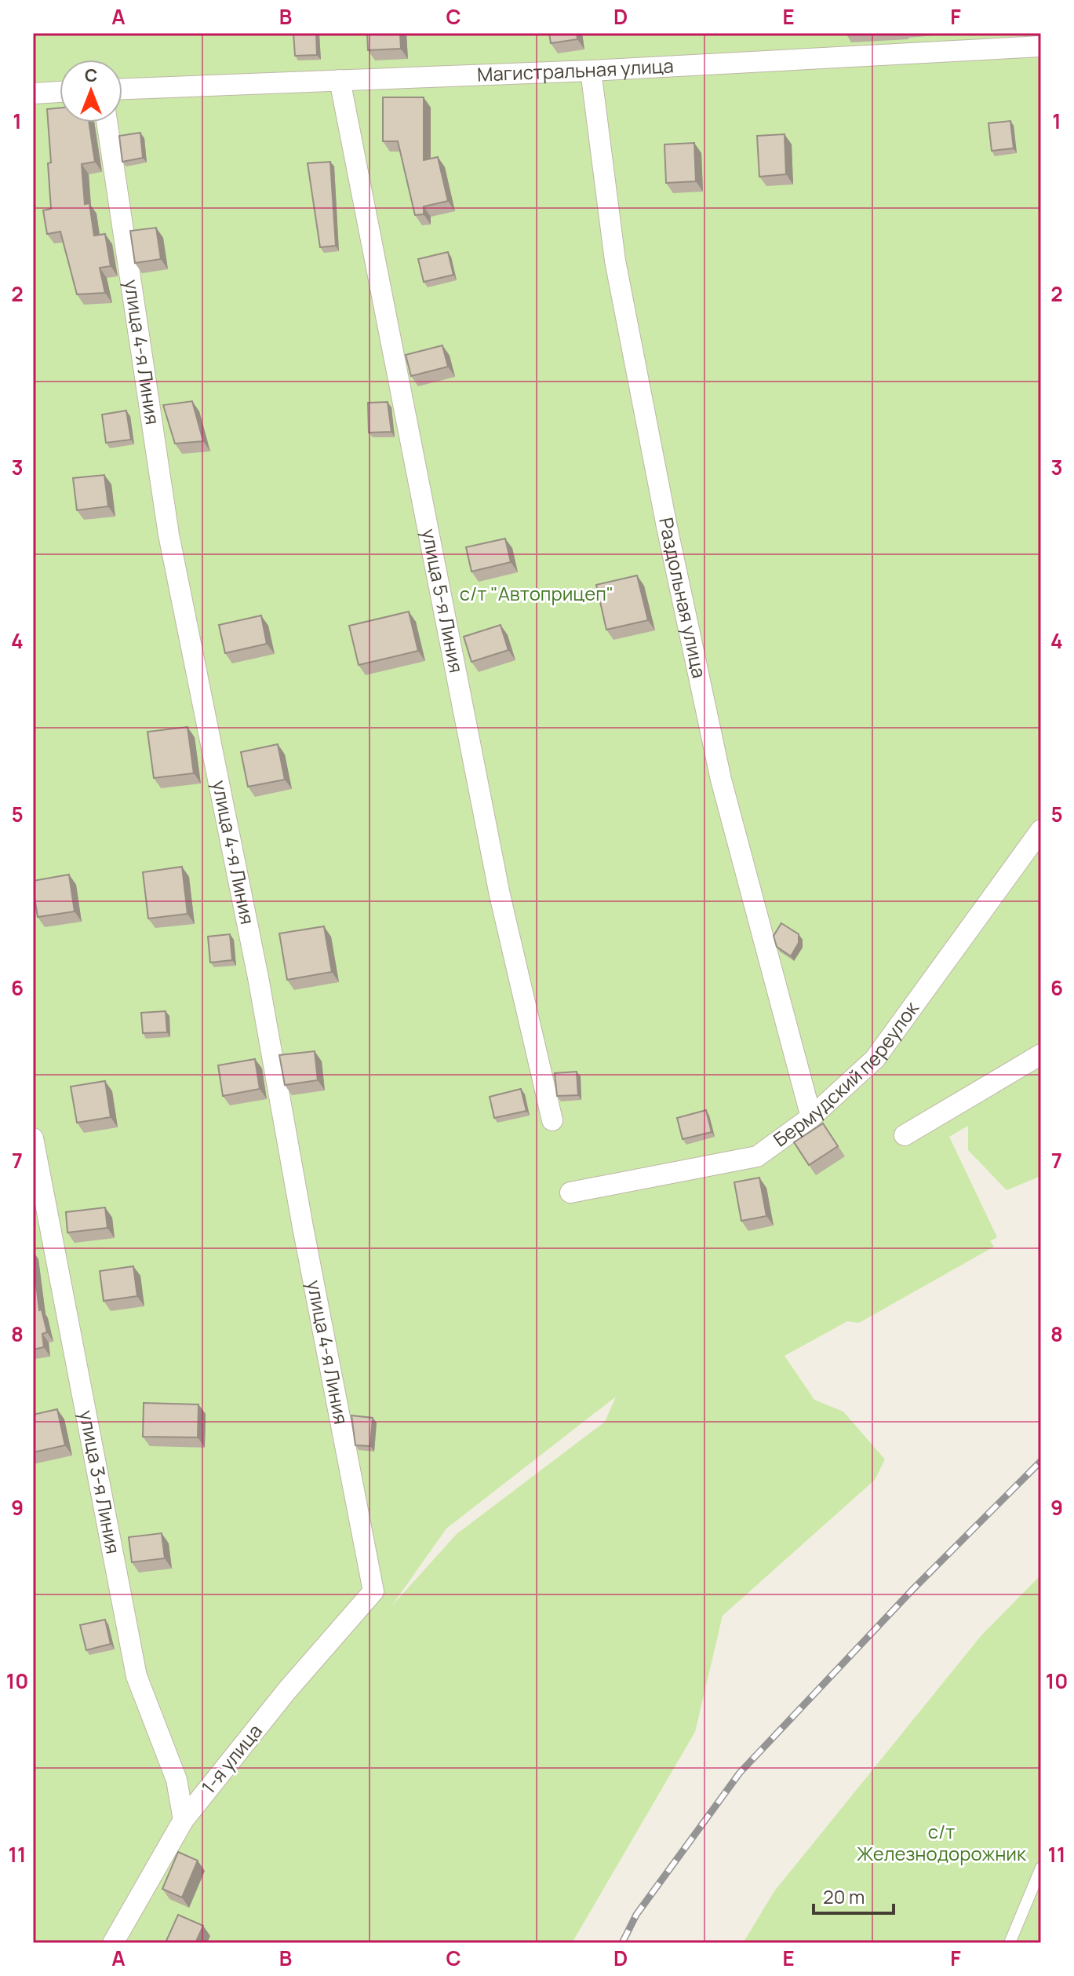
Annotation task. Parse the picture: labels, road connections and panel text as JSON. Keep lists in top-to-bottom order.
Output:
{
  "streets": {
    "street": [
      "Магистральная улица",
      "улица 4-я Линия",
      "Раздольная улица",
      "улица 5-я Линия",
      "Бермудский переулок",
      "улица 3-я Линия",
      "1-я улица"
    ]
  },
  "crossings": [
    ["Магистральная улица", "Раздольная улица"],
    ["Магистральная улица", "улица 5-я Линия"],
    ["улица 4-я Линия", "1-я улица"],
    ["Раздольная улица", "Бермудский переулок"],
    ["улица 3-я Линия", "1-я улица"]
  ],
  "parks": ["с/т \"Автоприцеп\"", "с/т Железнодорожник"],
  "scale_bar": "20 m",
  "north": "top",
  "grid": {
    "columns": [
      "A",
      "B",
      "C",
      "D",
      "E",
      "F"
    ],
    "rows": [
      "1",
      "2",
      "3",
      "4",
      "5",
      "6",
      "7",
      "8",
      "9",
      "10",
      "11"
    ]
  }
}
